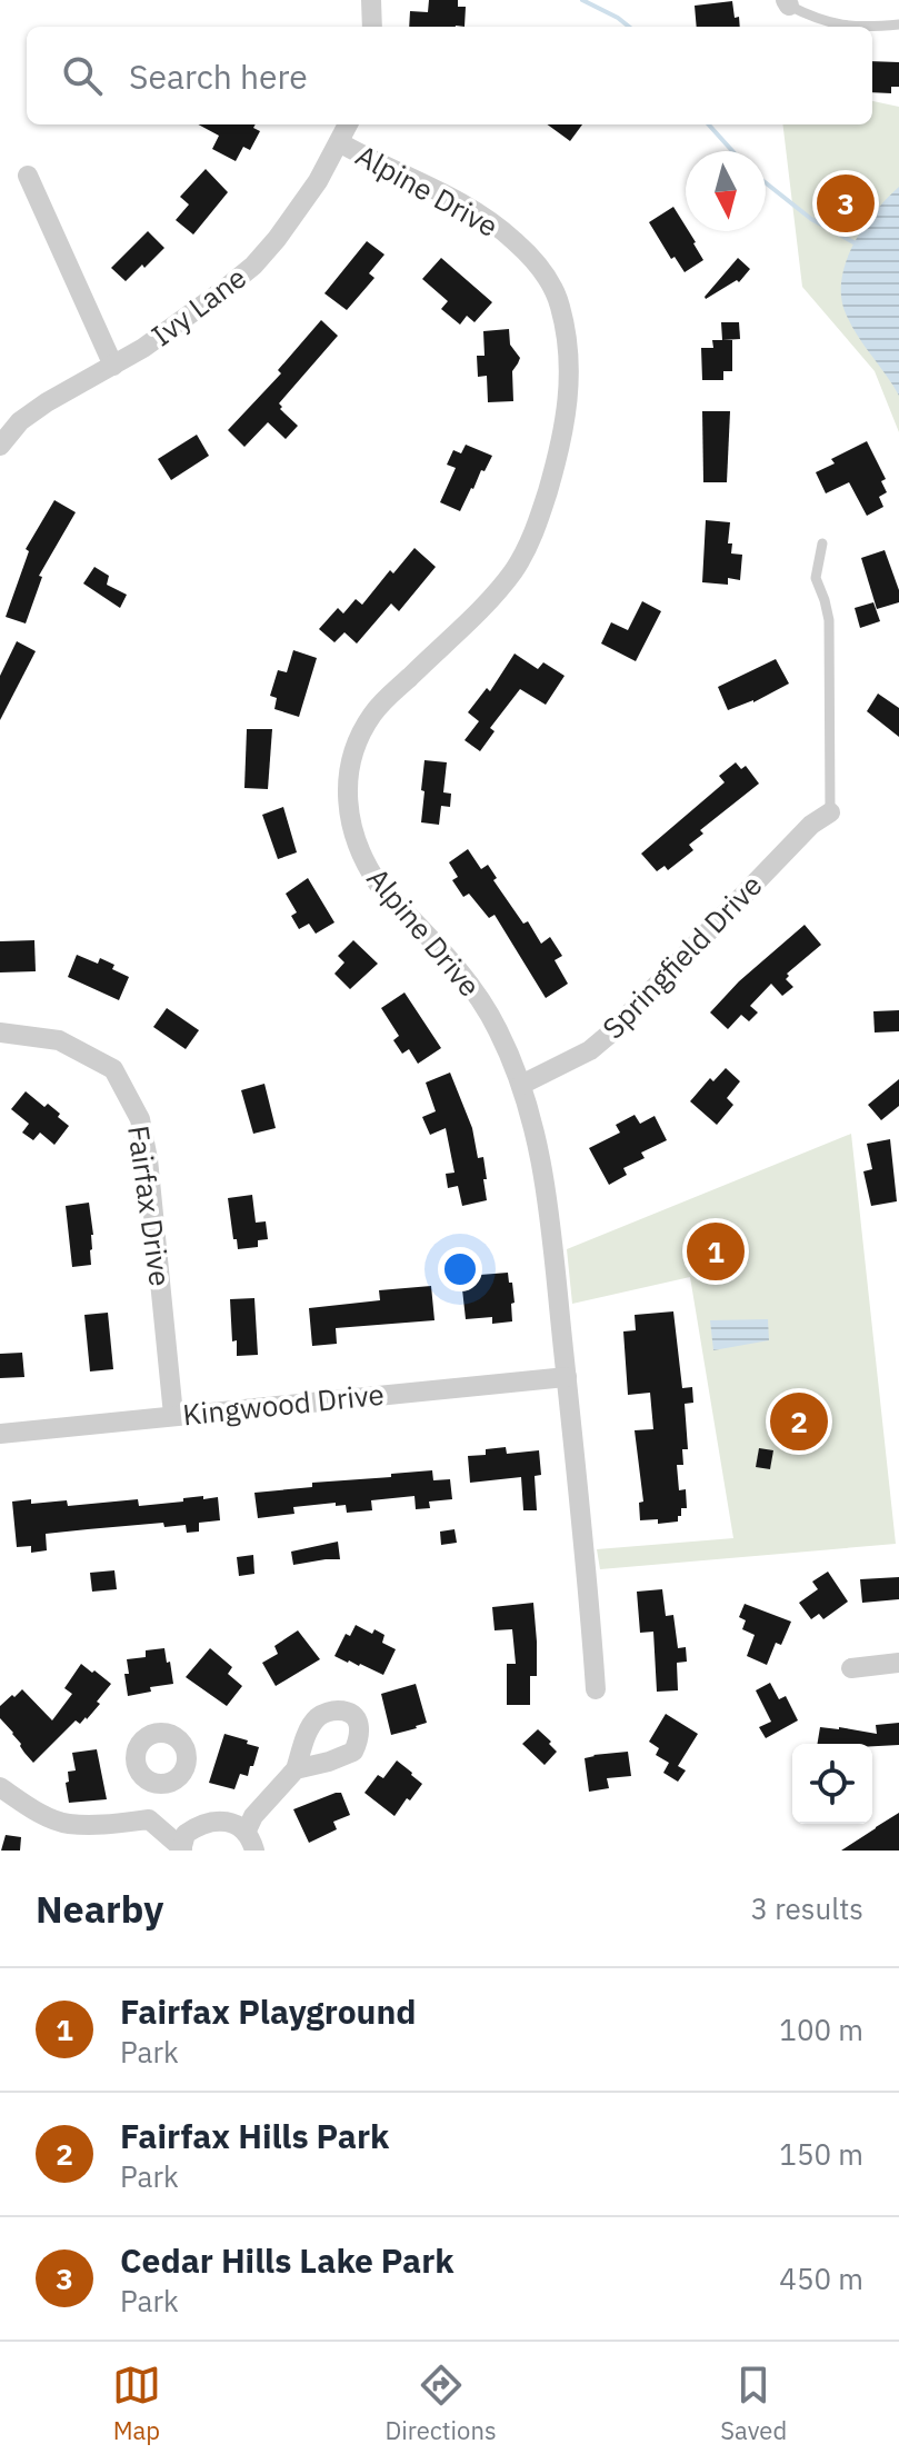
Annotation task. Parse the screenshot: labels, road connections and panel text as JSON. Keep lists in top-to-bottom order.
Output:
{
  "streets": {
    "street": [
      "Alpine Drive",
      "Ivy Lane",
      "Springfield Drive",
      "Fairfax Drive",
      "Kingwood Drive"
    ]
  },
  "crossings": [
    ["Alpine Drive", "Ivy Lane"],
    ["Alpine Drive", "Springfield Drive"],
    ["Alpine Drive", "Kingwood Drive"],
    ["Fairfax Drive", "Kingwood Drive"]
  ],
  "north": "bottom",
  "page": {
    "search": "Search here",
    "pins": ["3", "1", "2"],
    "heading": ["Nearby", "3 results"],
    "list": [
      {
        "mark": "1",
        "name": "Fairfax Playground",
        "note": "Park",
        "value": "100 m"
      },
      {
        "mark": "2",
        "name": "Fairfax Hills Park",
        "note": "Park",
        "value": "150 m"
      },
      {
        "mark": "3",
        "name": "Cedar Hills Lake Park",
        "note": "Park",
        "value": "450 m"
      }
    ],
    "nav": ["Map", "Directions", "Saved"]
  }
}
